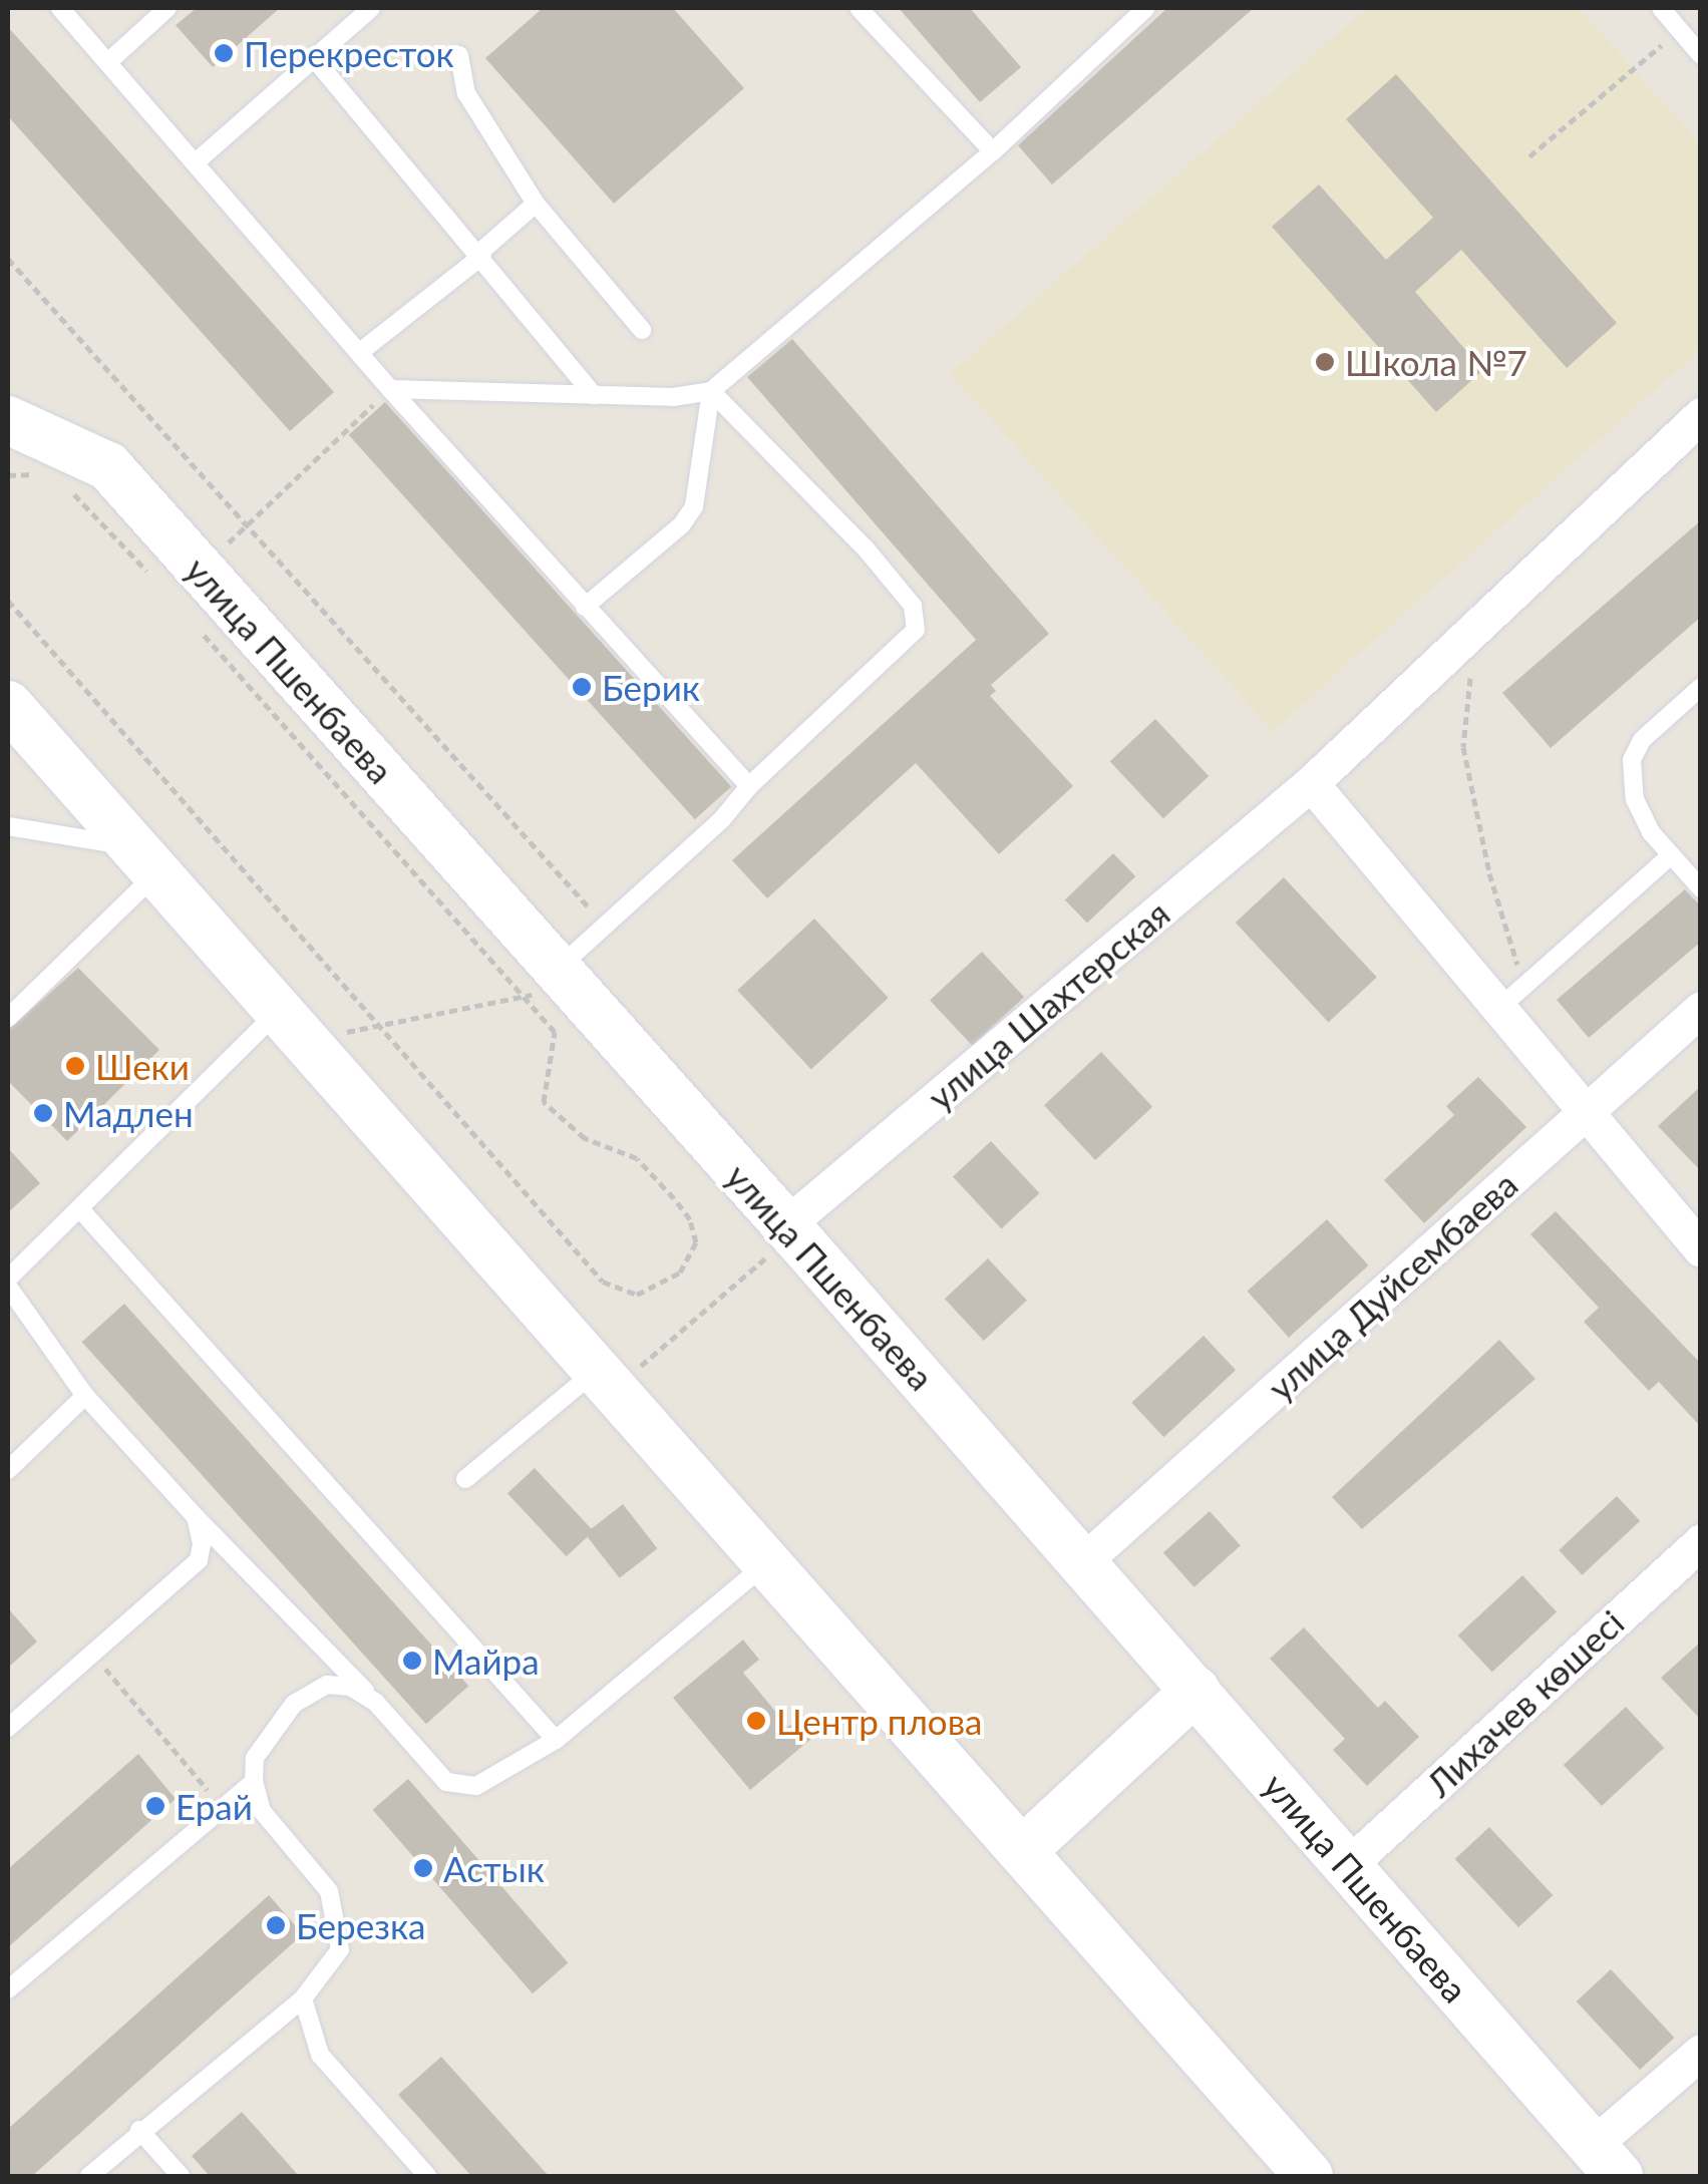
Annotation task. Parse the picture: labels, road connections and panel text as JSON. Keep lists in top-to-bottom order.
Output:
{
  "streets": {
    "main road": ["улица Пшенбаева"],
    "street": ["улица Шахтерская", "улица Дуйсембаева", "Лихачев көшесі"]
  },
  "crossings": [
    ["улица Пшенбаева", "улица Шахтерская"],
    ["улица Пшенбаева", "улица Дуйсембаева"],
    ["улица Пшенбаева", "Лихачев көшесі"]
  ],
  "places": [
    "Перекресток",
    "Школа №7",
    "Берик",
    "Шеки",
    "Мадлен",
    "Майра",
    "Центр плова",
    "Ерай",
    "Астык",
    "Березка"
  ]
}
